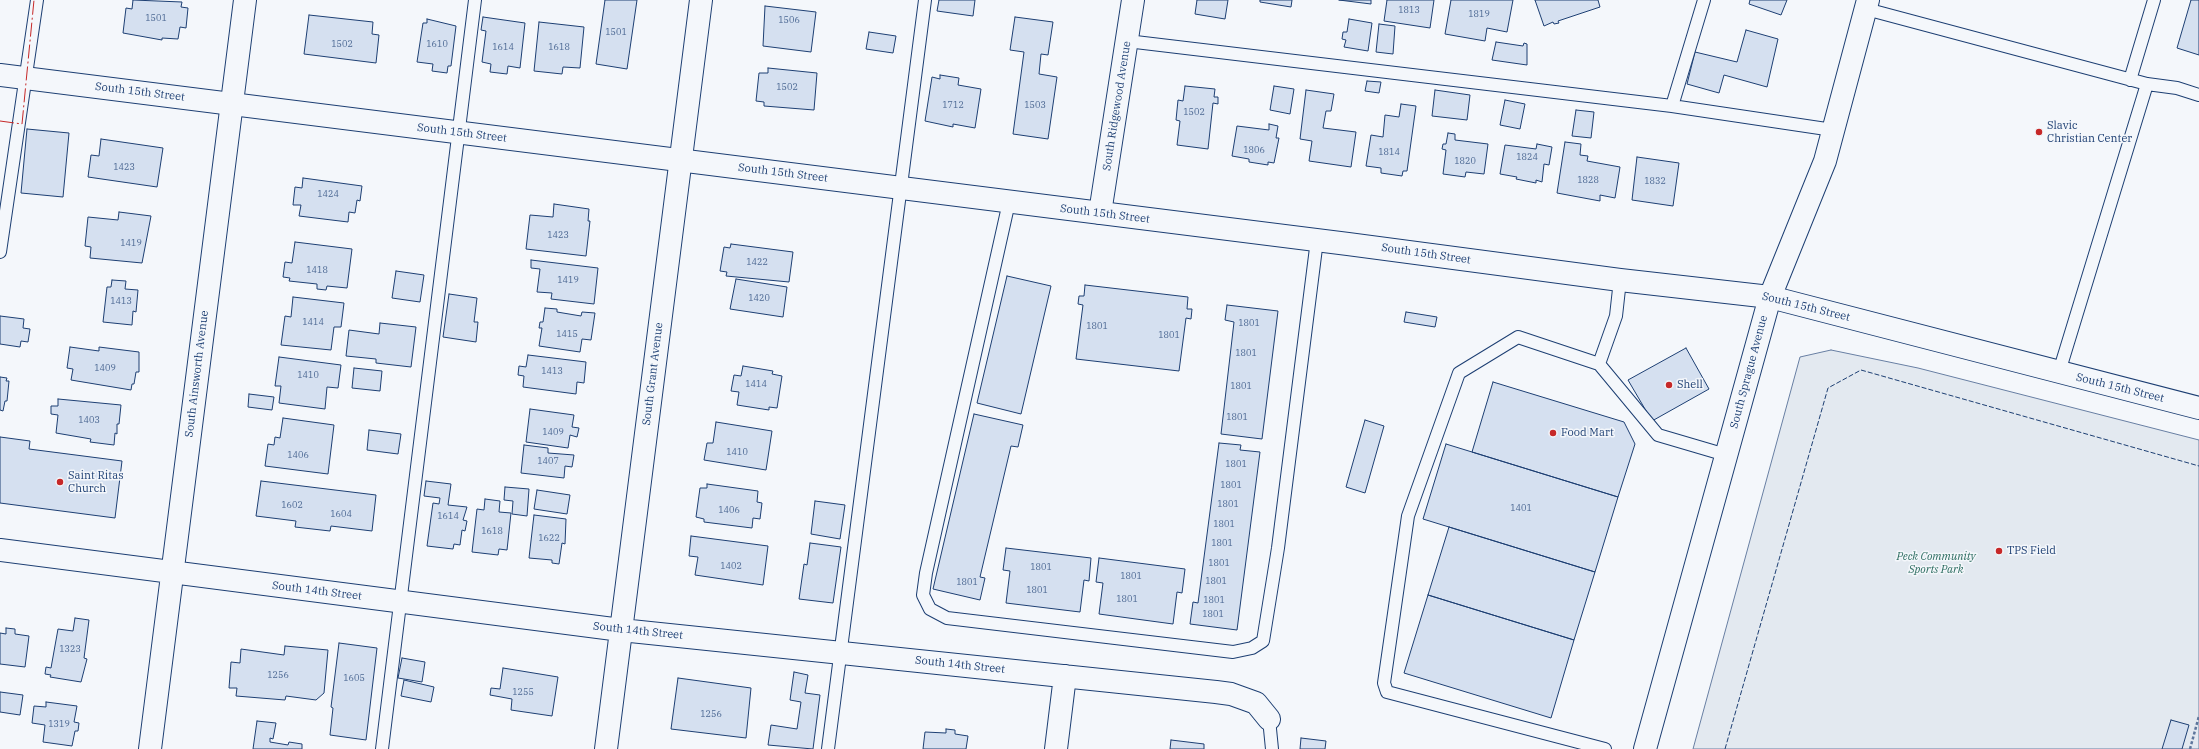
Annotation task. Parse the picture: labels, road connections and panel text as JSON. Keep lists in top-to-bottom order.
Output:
{
  "streets": {
    "street": [
      "South 15th Street",
      "South Ridgewood Avenue",
      "South Sprague Avenue",
      "South Ainsworth Avenue",
      "South Grant Avenue",
      "South 14th Street"
    ]
  },
  "crossings": [
    ["South 15th Street", "South Ridgewood Avenue"],
    ["South 15th Street", "South Sprague Avenue"],
    ["South 15th Street", "South Ainsworth Avenue"],
    ["South 15th Street", "South Grant Avenue"],
    ["South Ainsworth Avenue", "South 14th Street"],
    ["South Grant Avenue", "South 14th Street"]
  ],
  "parks": ["Peck Community Sports Park"],
  "places": [
    "Slavic Christian Center",
    "Shell",
    "Food Mart",
    "Saint Ritas Church",
    "TPS Field"
  ],
  "house_numbers": [
    "1813",
    "1819",
    "1501",
    "1506",
    "1501",
    "1502",
    "1610",
    "1614",
    "1618",
    "1502",
    "1712",
    "1503",
    "1502",
    "1806",
    "1814",
    "1824",
    "1820",
    "1423",
    "1828",
    "1832",
    "1424",
    "1423",
    "1419",
    "1422",
    "1418",
    "1419",
    "1420",
    "1413",
    "1414",
    "1801",
    "1801",
    "1415",
    "1801",
    "1801",
    "1409",
    "1413",
    "1410",
    "1414",
    "1801",
    "1801",
    "1403",
    "1409",
    "1410",
    "1406",
    "1407",
    "1801",
    "1801",
    "1801",
    "1602",
    "1401",
    "1406",
    "1604",
    "1614",
    "1801",
    "1618",
    "1622",
    "1801",
    "1801",
    "1402",
    "1801",
    "1801",
    "1801",
    "1801",
    "1801",
    "1801",
    "1801",
    "1801",
    "1323",
    "1256",
    "1605",
    "1255",
    "1256",
    "1319"
  ]
}
